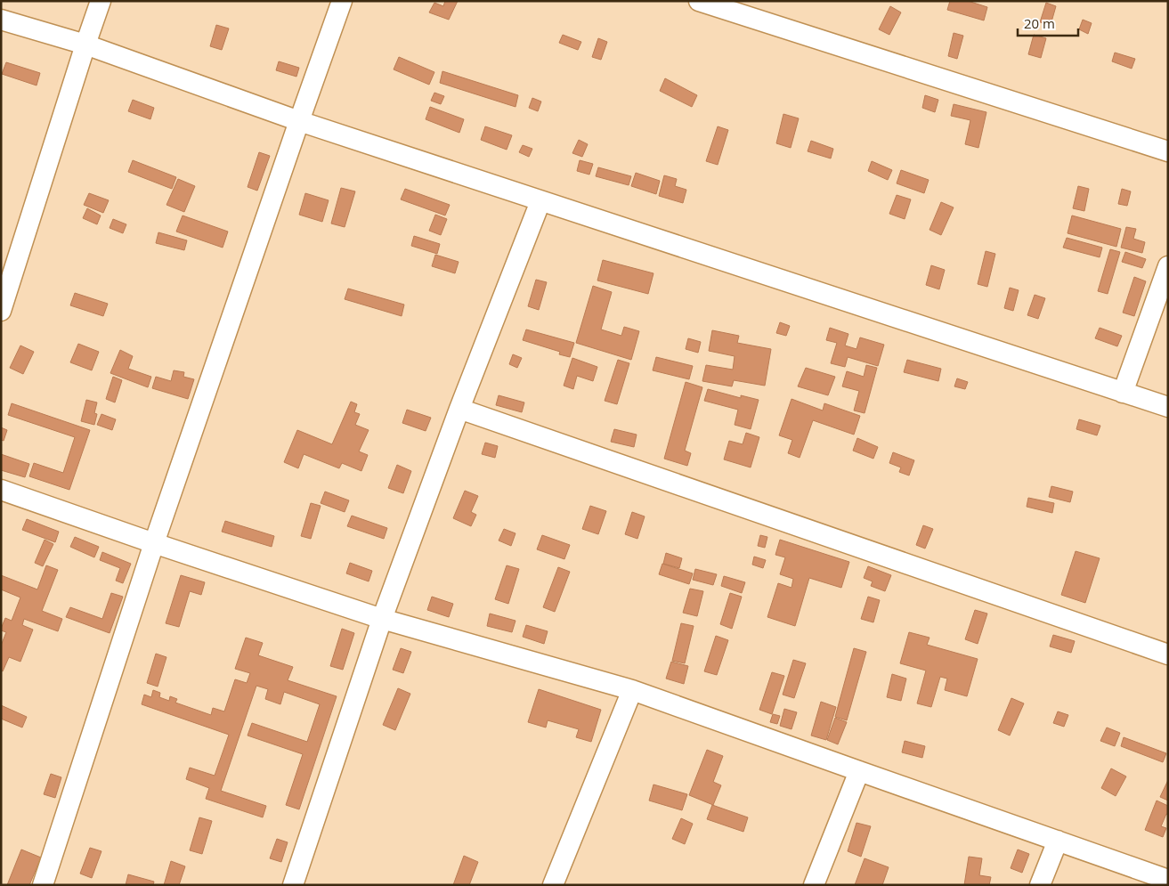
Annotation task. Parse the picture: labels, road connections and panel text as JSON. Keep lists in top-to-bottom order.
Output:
{
  "scale_bar": "20 m"
}
